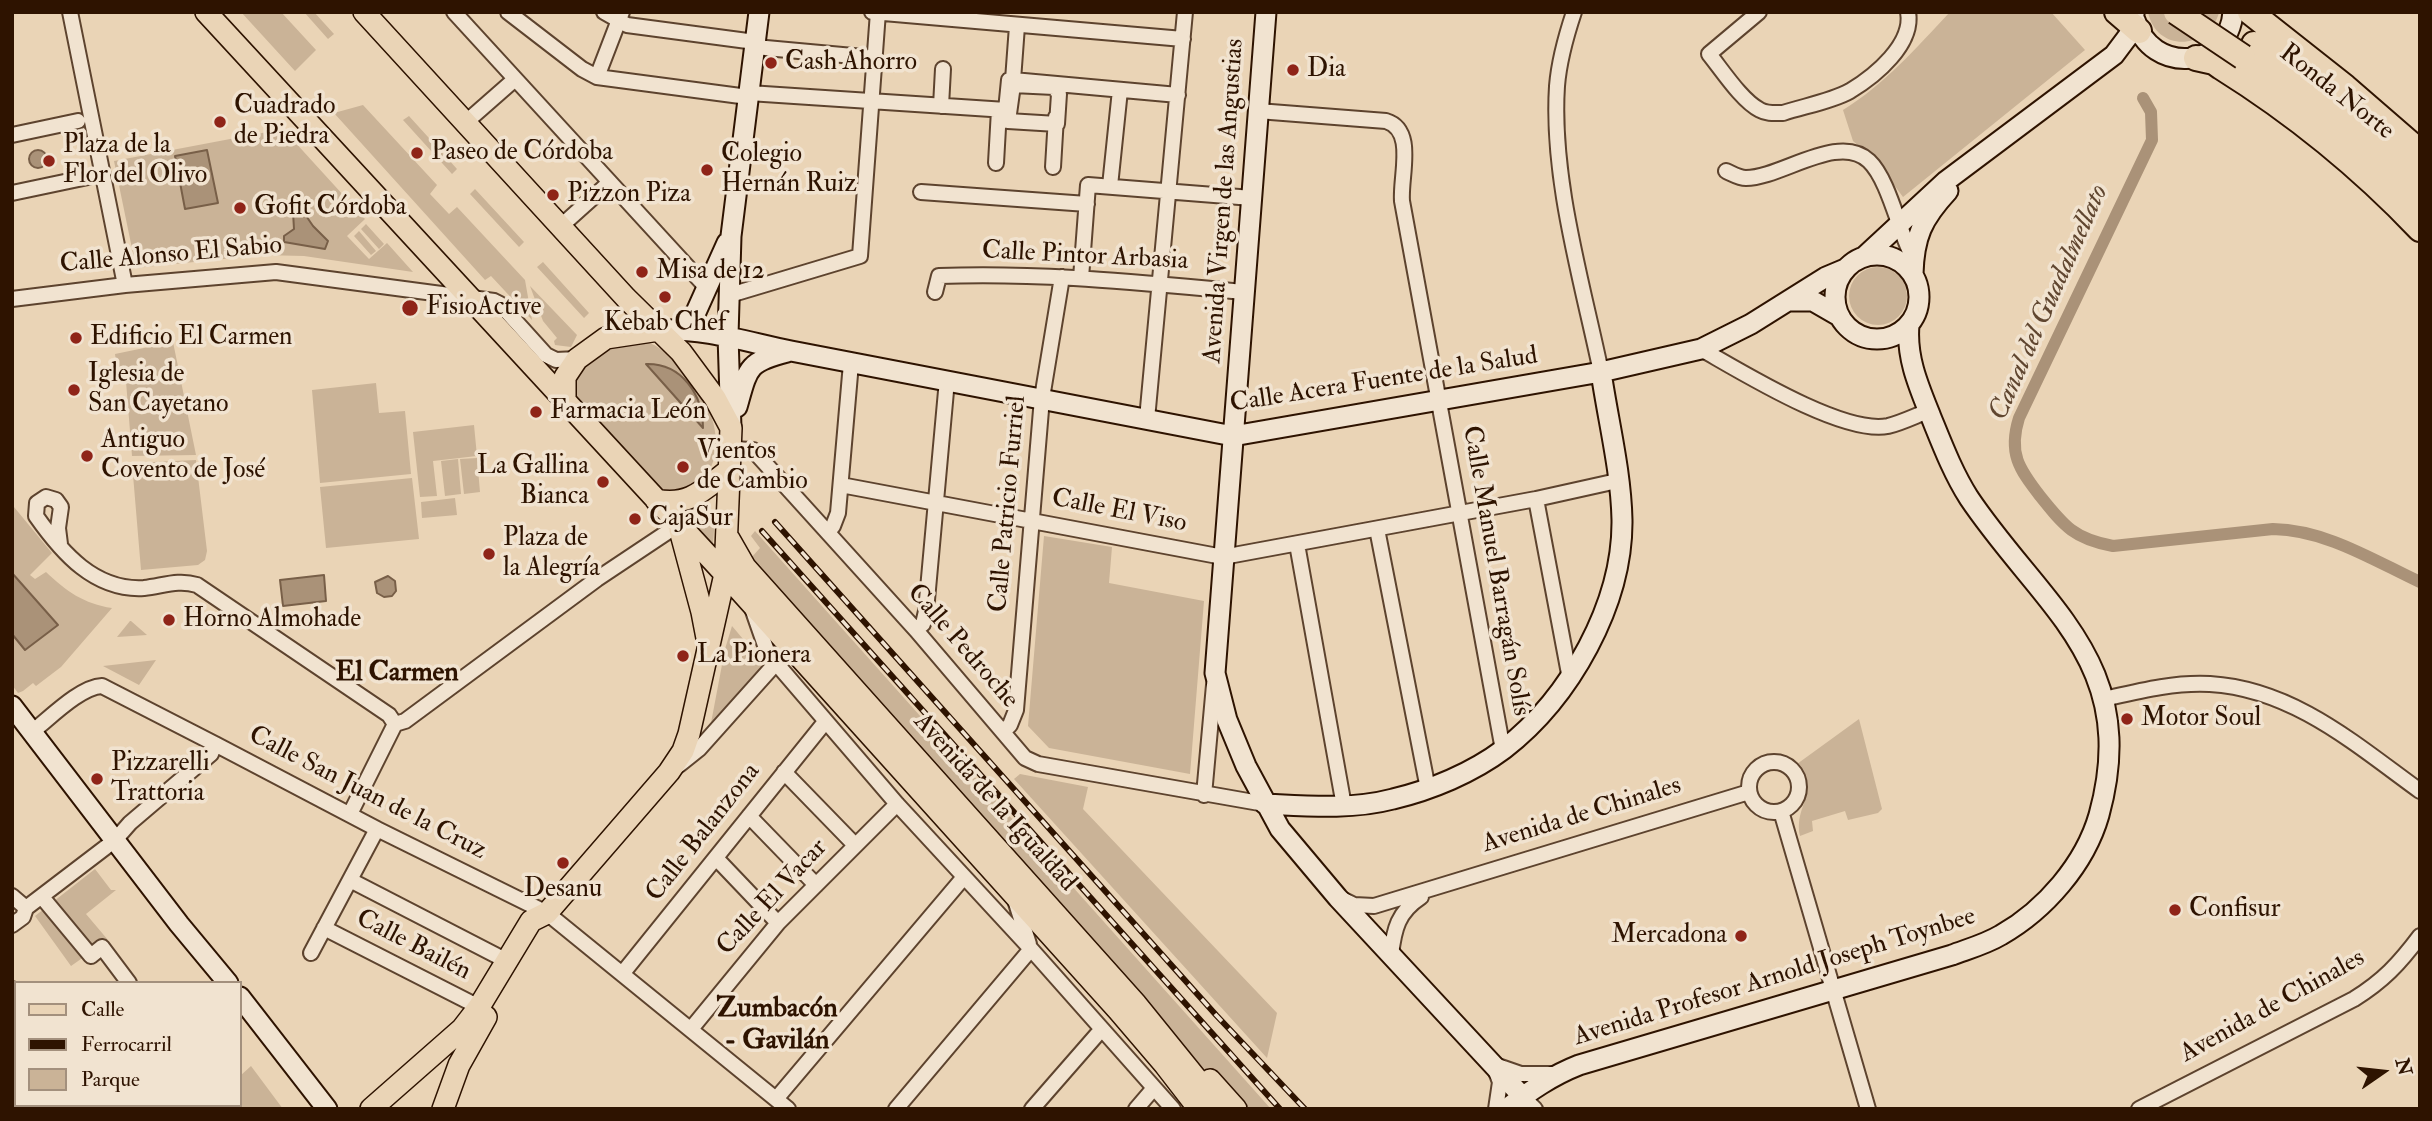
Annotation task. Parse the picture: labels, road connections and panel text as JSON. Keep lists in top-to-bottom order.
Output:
{
  "streets": {
    "highway": ["Ronda Norte"],
    "main road": [
      "Avenida Virgen de las Angustias",
      "Calle Acera Fuente de la Salud",
      "Avenida de la Igualdad",
      "Avenida Profesor Arnold Joseph Toynbee"
    ],
    "street": [
      "Calle Alonso El Sabio",
      "Calle Pintor Arbasia",
      "Calle Patricio Furriel",
      "Calle El Viso",
      "Calle Manuel Barragán Solís",
      "Calle Pedroche",
      "Calle San Juan de la Cruz",
      "Avenida de Chinales",
      "Calle Balanzona",
      "Calle El Vacar",
      "Calle Bailén"
    ]
  },
  "crossings": [
    ["Avenida Virgen de las Angustias", "Calle Pintor Arbasia"],
    ["Avenida Virgen de las Angustias", "Calle Acera Fuente de la Salud"],
    ["Avenida Virgen de las Angustias", "Calle El Viso"],
    ["Avenida Virgen de las Angustias", "Calle Manuel Barragán Solís"],
    ["Avenida Virgen de las Angustias", "Calle Pedroche"],
    ["Avenida Virgen de las Angustias", "Avenida de Chinales"],
    ["Calle Alonso El Sabio", "Calle Acera Fuente de la Salud"],
    ["Calle Alonso El Sabio", "Calle Pedroche"],
    ["Calle Pintor Arbasia", "Calle Patricio Furriel"],
    ["Calle Acera Fuente de la Salud", "Calle Patricio Furriel"],
    ["Calle Acera Fuente de la Salud", "Calle Manuel Barragán Solís"],
    ["Calle Acera Fuente de la Salud", "Calle Pedroche"],
    ["Calle Acera Fuente de la Salud", "Avenida Profesor Arnold Joseph Toynbee"],
    ["Calle Patricio Furriel", "Calle El Viso"],
    ["Calle Patricio Furriel", "Calle Pedroche"],
    ["Calle San Juan de la Cruz", "Calle Balanzona"],
    ["Calle San Juan de la Cruz", "Calle El Vacar"],
    ["Avenida de la Igualdad", "Calle Balanzona"],
    ["Avenida de la Igualdad", "Calle El Vacar"]
  ],
  "districts": ["El Carmen", "Zumbacón - Gavilán"],
  "water": ["Canal del Guadalmellato"],
  "places": [
    "Cash Ahorro",
    "Dia",
    "Cuadrado de Piedra",
    "Paseo de Córdoba",
    "Plaza de la Flor del Olivo",
    "Colegio Hernán Ruiz",
    "Pizzon Piza",
    "Gofit Córdoba",
    "Misa de 12",
    "Kebab Chef",
    "FisioActive",
    "Edificio El Carmen",
    "Iglesia de San Cayetano",
    "Farmacia León",
    "Antiguo Covento de José",
    "Vientos de Cambio",
    "La Gallina Bianca",
    "CajaSur",
    "Plaza de la Alegría",
    "Horno Almohade",
    "La Pionera",
    "Motor Soul",
    "Pizzarelli Trattoria",
    "Desanu",
    "Confisur",
    "Mercadona"
  ],
  "legend": ["Calle", "Ferrocarril", "Parque"],
  "north": "right"
}
